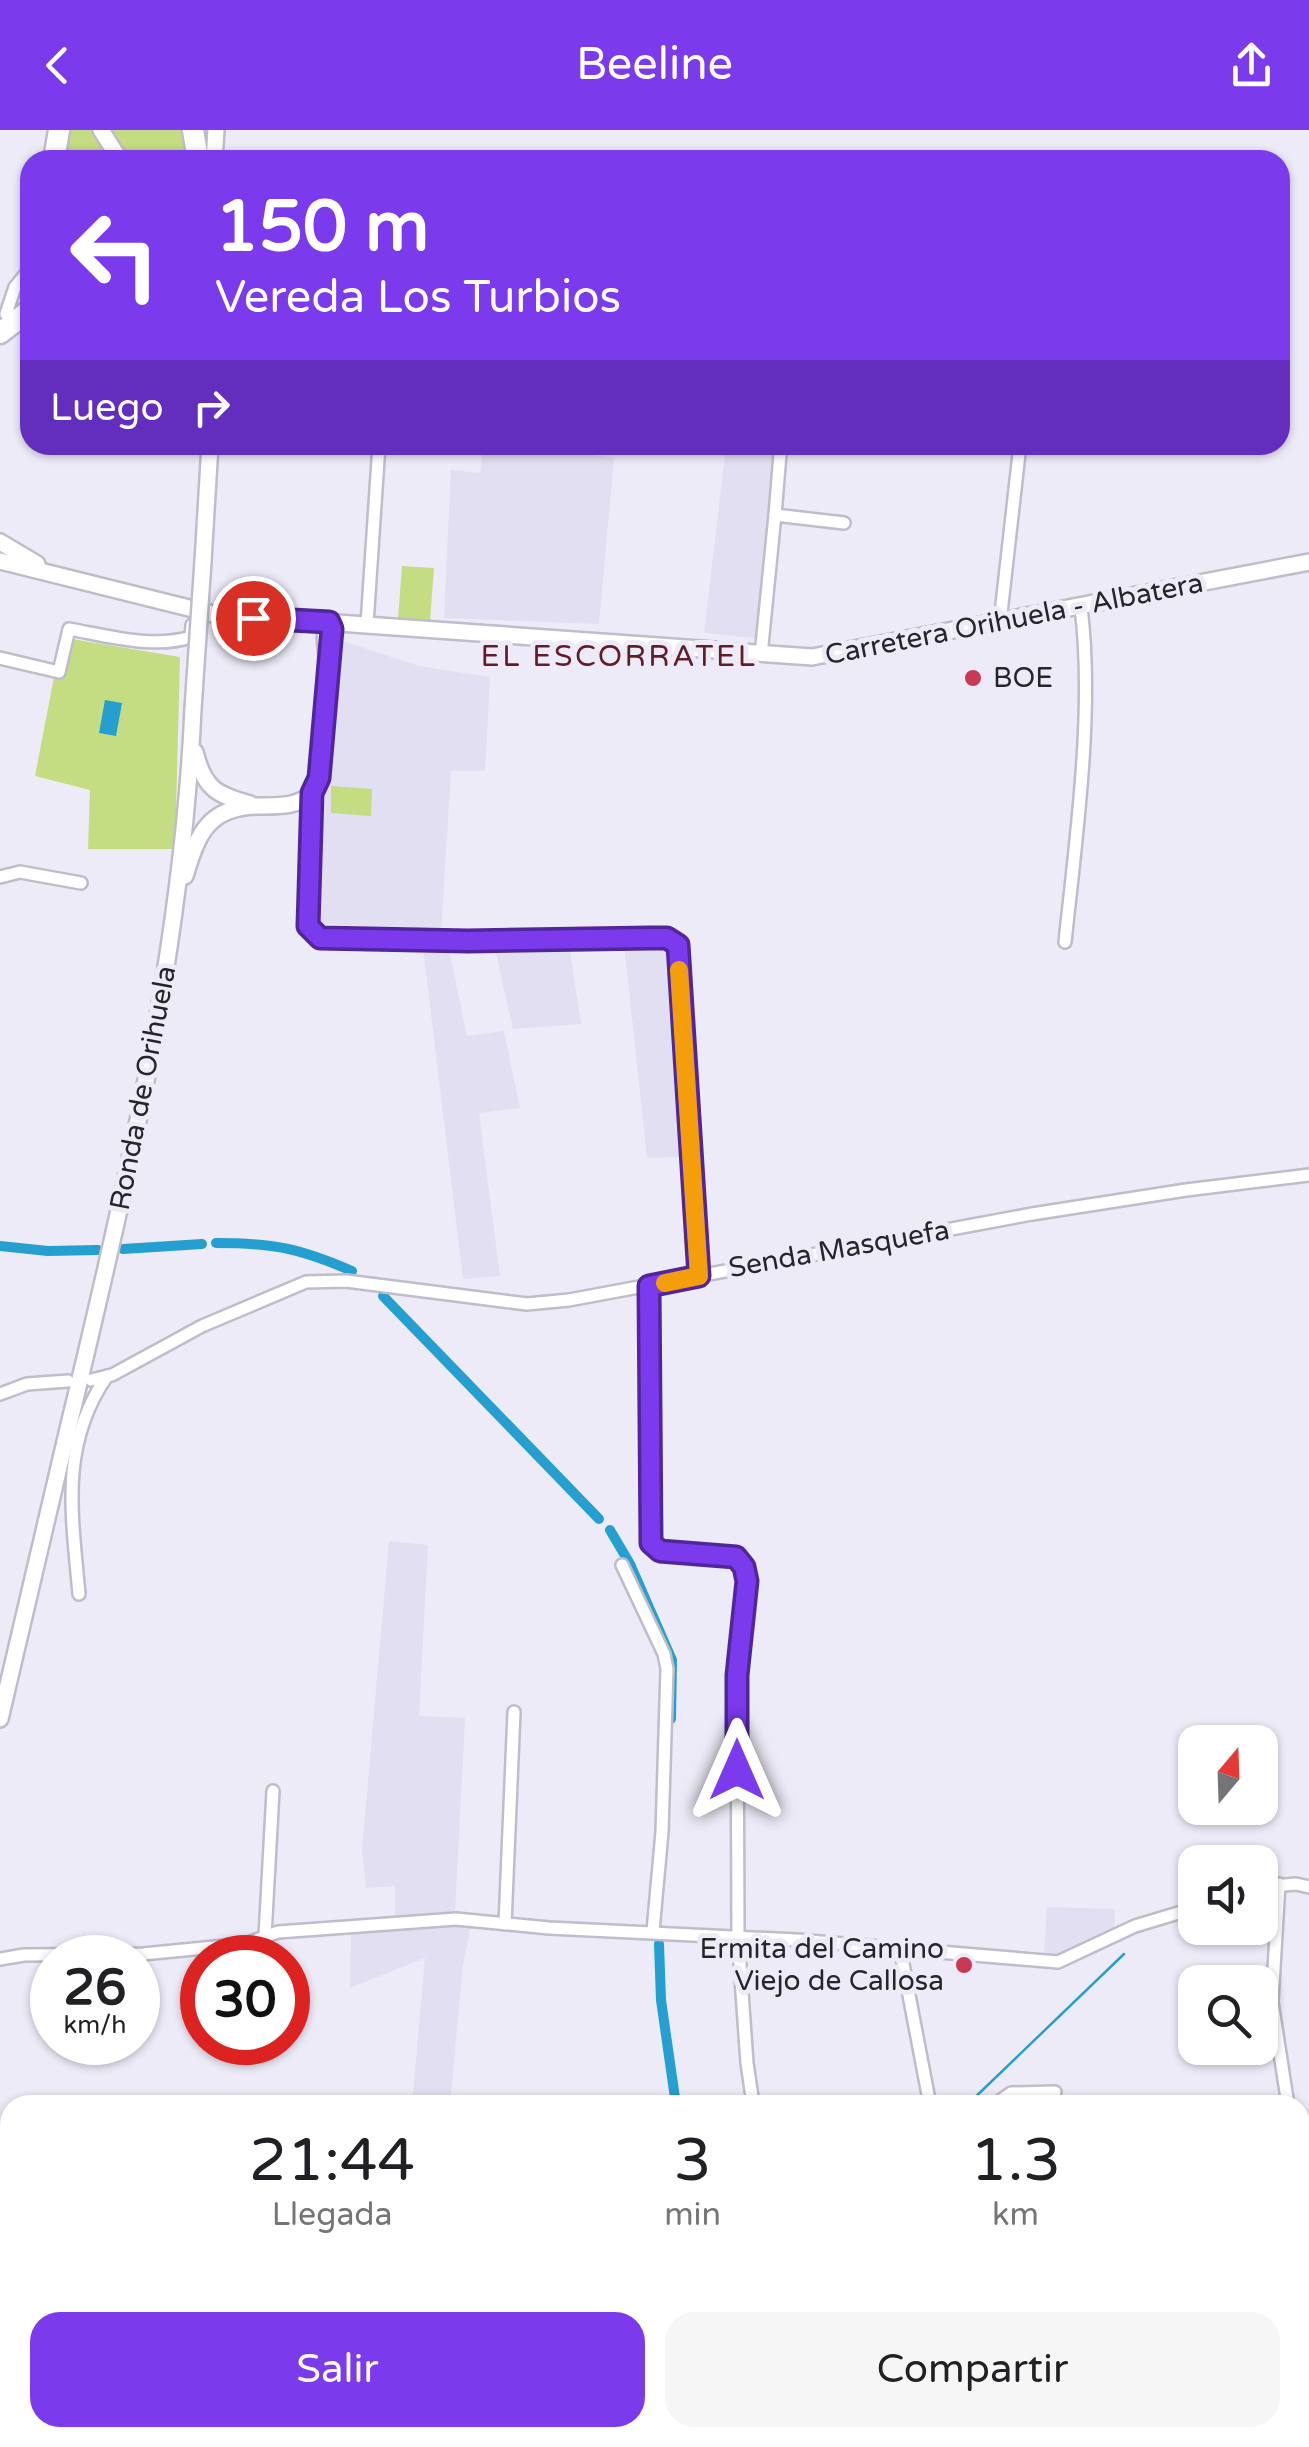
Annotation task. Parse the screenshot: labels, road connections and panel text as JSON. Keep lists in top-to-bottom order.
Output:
{
  "streets": {
    "main road": ["Carretera Orihuela - Albatera", "Ronda de Orihuela"],
    "street": ["Senda Masquefa"]
  },
  "districts": ["EL ESCORRATEL"],
  "places": ["BOE", "Ermita del Camino Viejo de Callosa"],
  "north": "top",
  "page": {
    "header": "Beeline",
    "turn": ["150 m", "Vereda Los Turbios"],
    "then": "Luego",
    "speed": "26 km/h",
    "limit": "30",
    "eta": [
      "21:44",
      "Llegada",
      "3",
      "min",
      "1.3",
      "km"
    ],
    "buttons": ["Salir", "Compartir"]
  }
}
